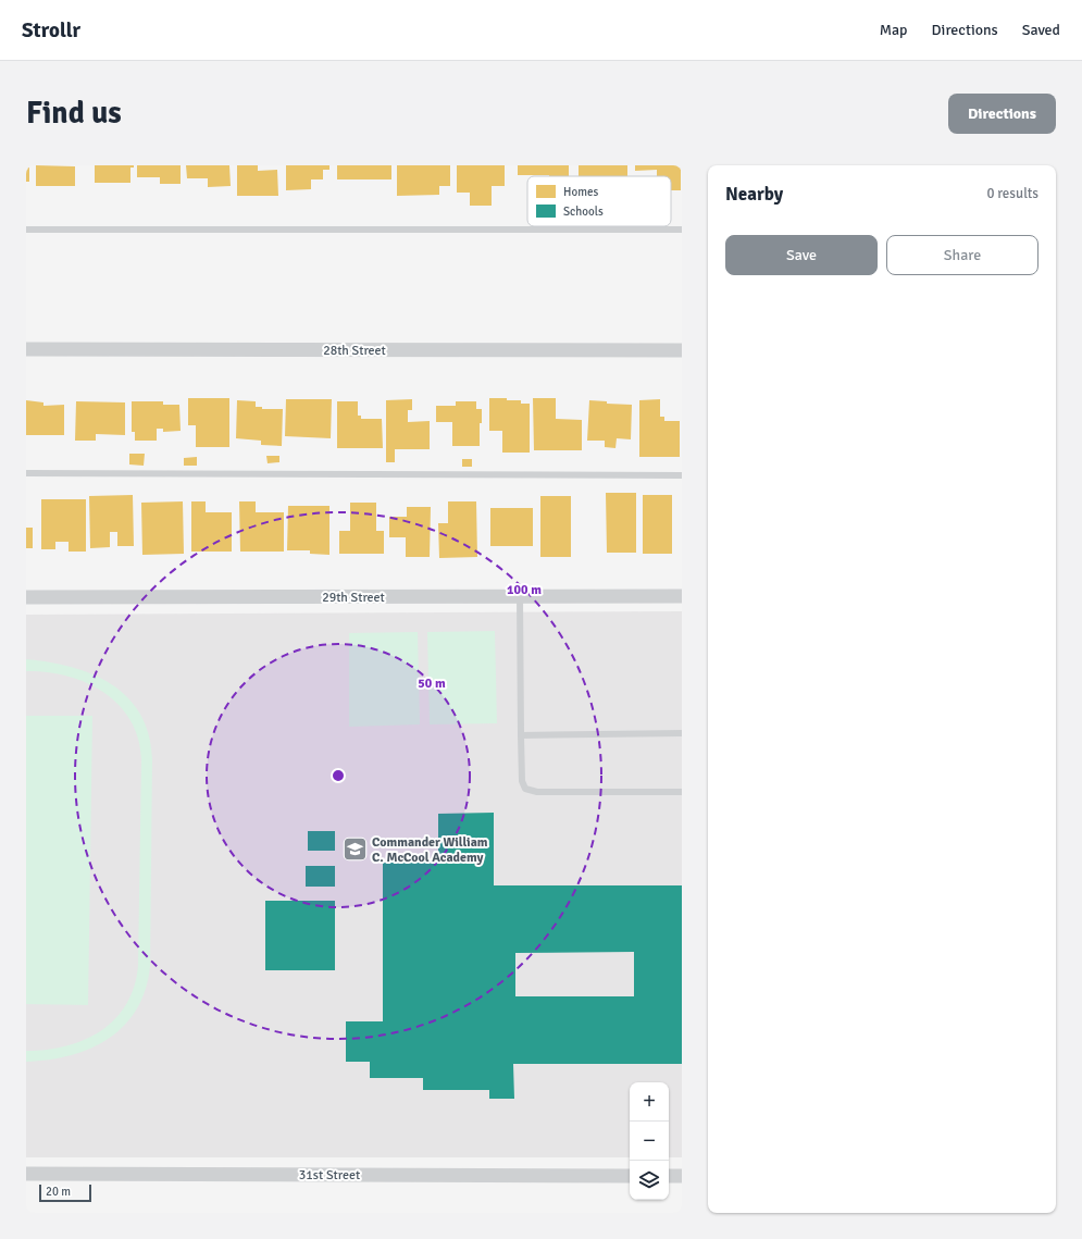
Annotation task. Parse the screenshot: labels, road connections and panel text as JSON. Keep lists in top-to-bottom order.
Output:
{
  "streets": {
    "street": ["28th Street", "29th Street", "31st Street"]
  },
  "places": {
    "school or university": ["Commander William C. McCool Academy"]
  },
  "legend": ["Homes", "Schools"],
  "scale_bar": "20 m",
  "page": {
    "header": "Strollr",
    "nav": ["Map", "Directions", "Saved"],
    "buttons": [
      "Directions",
      ["Save", "Share"]
    ],
    "title": "Find us",
    "heading": ["Nearby", "0 results"],
    "map_buttons": ["+", "−"],
    "scale": "20 m"
  },
  "rings": ["100 m", "50 m"]
}
